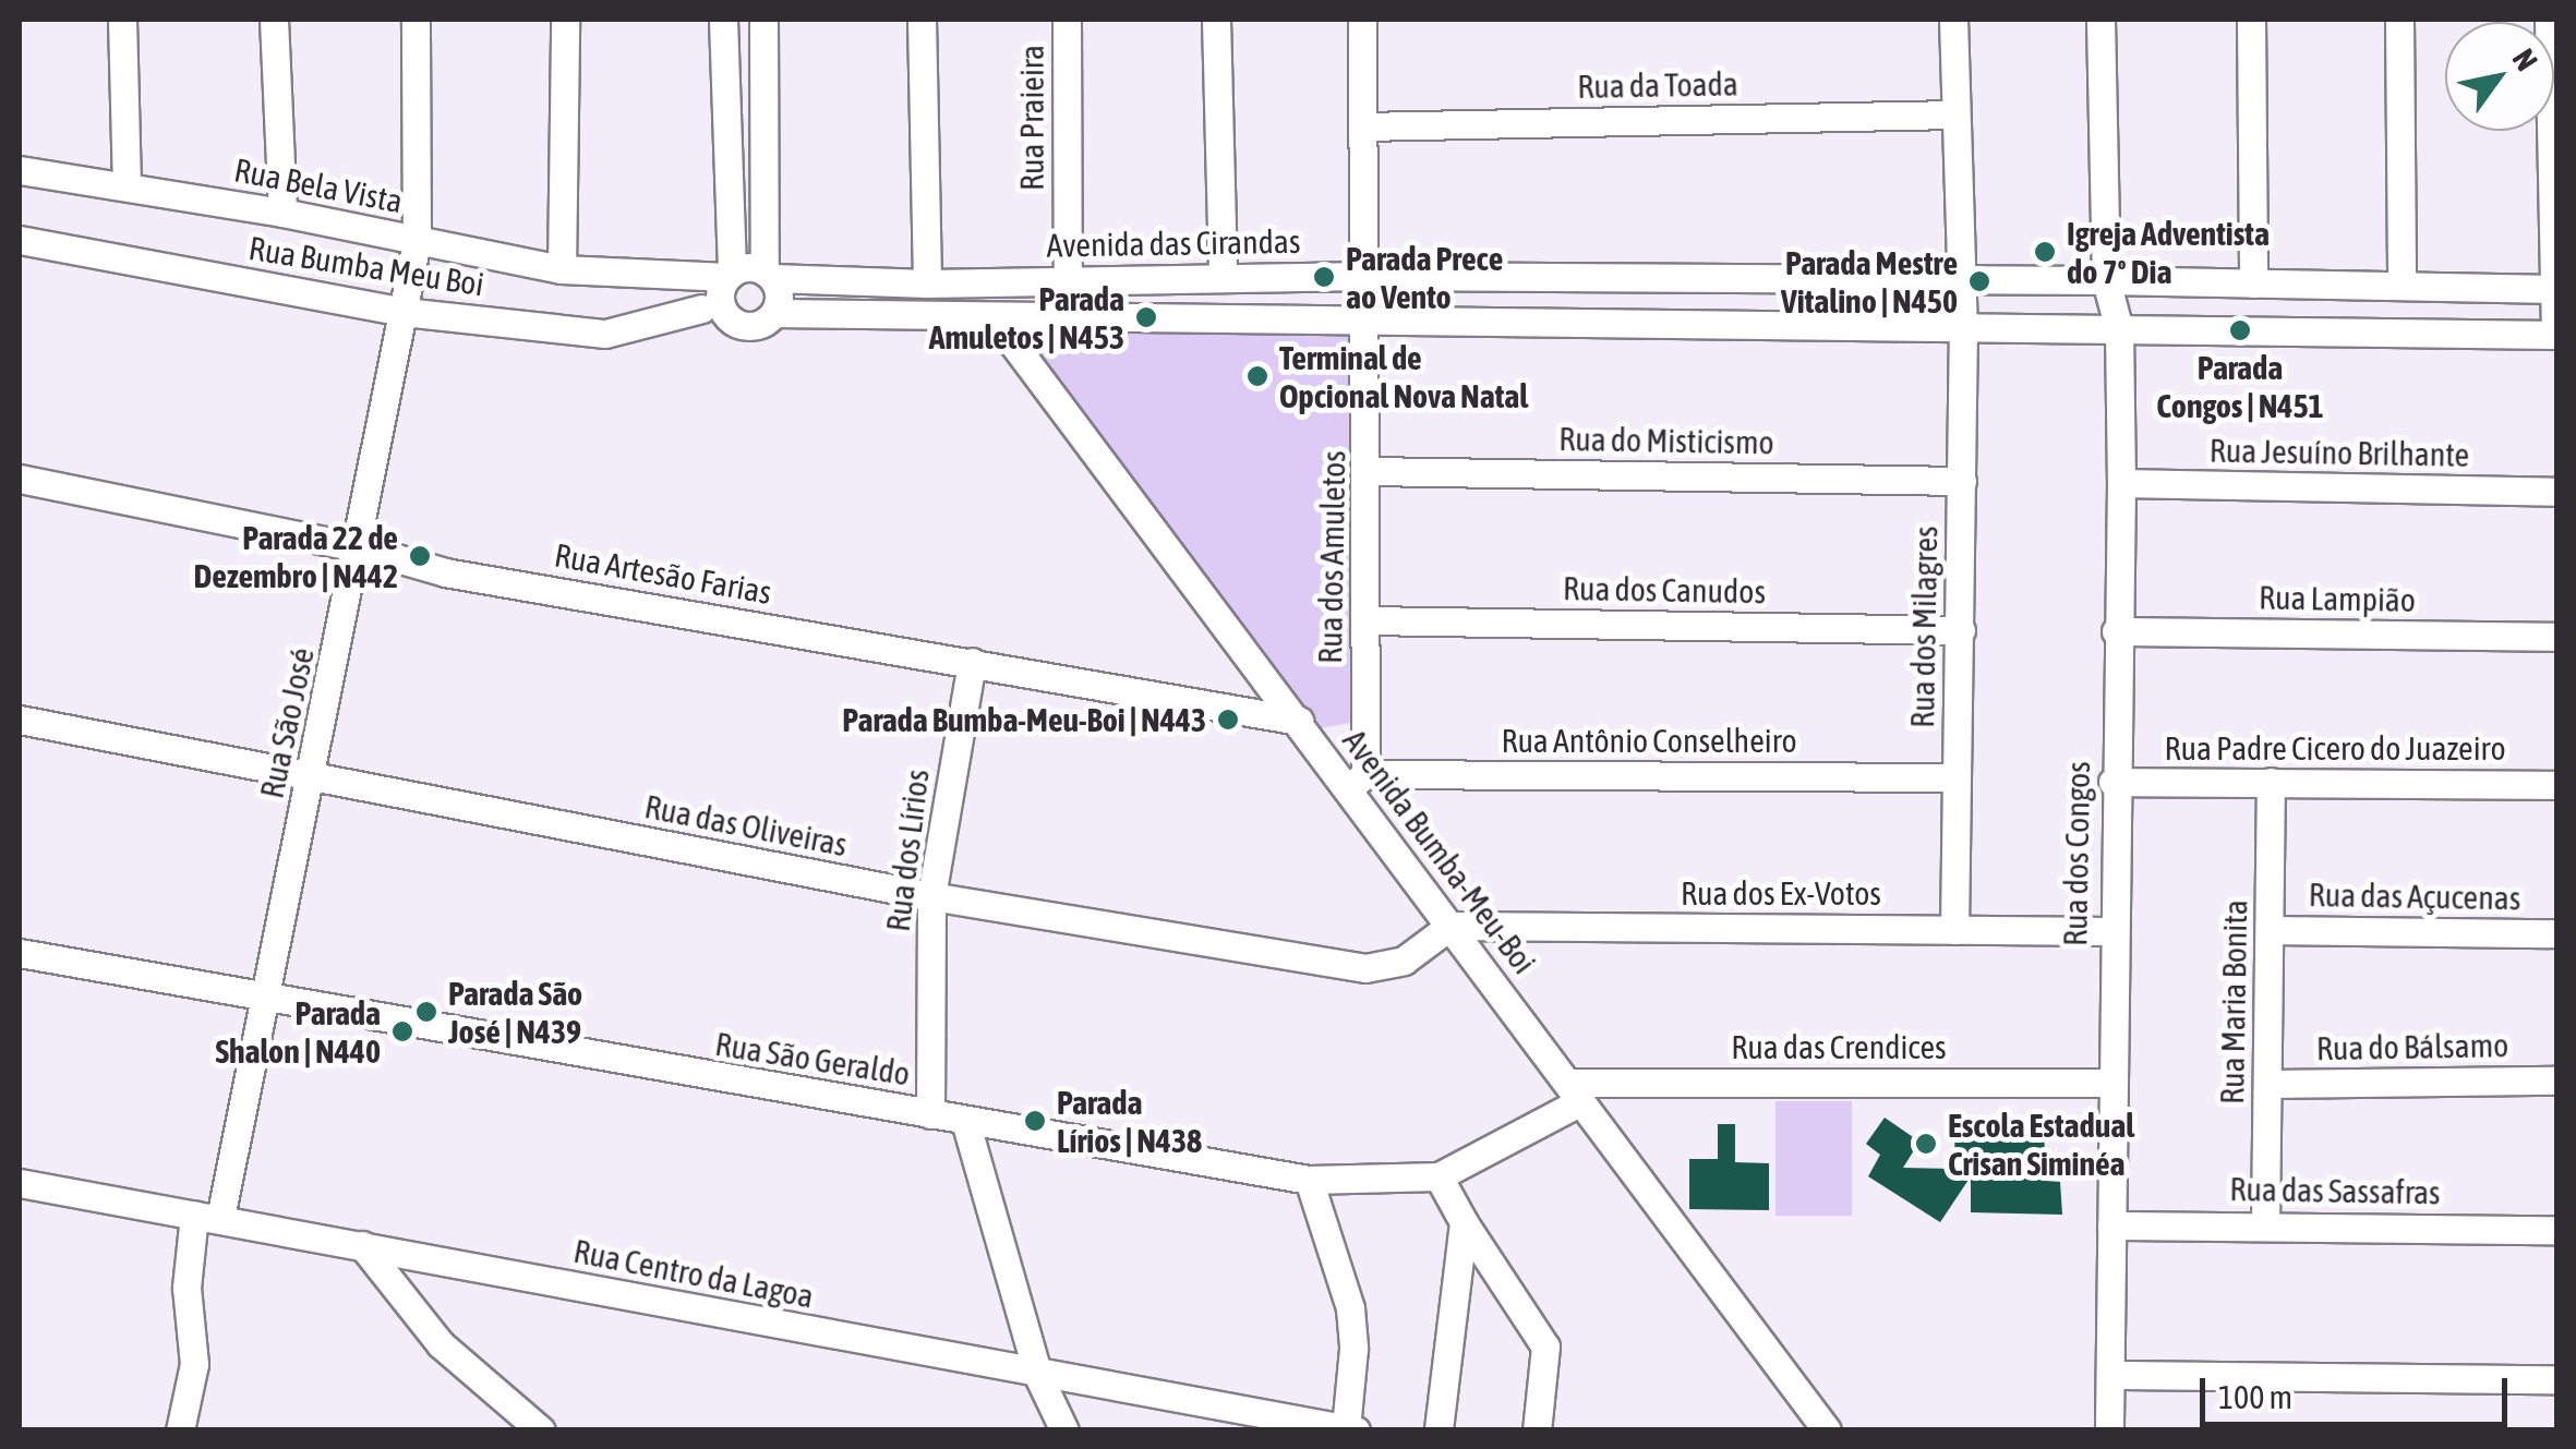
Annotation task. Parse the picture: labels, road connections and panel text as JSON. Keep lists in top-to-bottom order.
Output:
{
  "streets": {
    "street": [
      "Rua da Toada",
      "Rua Praieira",
      "Rua Bela Vista",
      "Avenida das Cirandas",
      "Rua Bumba Meu Boi",
      "Rua do Misticismo",
      "Rua Jesuíno Brilhante",
      "Rua dos Amuletos",
      "Rua Artesão Farias",
      "Rua dos Canudos",
      "Rua Lampião",
      "Rua dos Milagres",
      "Rua São José",
      "Rua Antônio Conselheiro",
      "Rua Padre Cicero do Juazeiro",
      "Rua das Oliveiras",
      "Rua dos Lírios",
      "Avenida Bumba-Meu-Boi",
      "Rua dos Congos",
      "Rua dos Ex-Votos",
      "Rua das Açucenas",
      "Rua Maria Bonita",
      "Rua das Crendices",
      "Rua do Bálsamo",
      "Rua São Geraldo",
      "Rua das Sassafras",
      "Rua Centro da Lagoa"
    ]
  },
  "crossings": [
    ["Rua da Toada", "Rua dos Amuletos"],
    ["Rua da Toada", "Rua dos Milagres"],
    ["Rua Praieira", "Avenida das Cirandas"],
    ["Rua Bela Vista", "Rua São José"],
    ["Avenida das Cirandas", "Rua Bumba Meu Boi"],
    ["Avenida das Cirandas", "Rua dos Amuletos"],
    ["Avenida das Cirandas", "Rua dos Milagres"],
    ["Avenida das Cirandas", "Rua dos Congos"],
    ["Rua Bumba Meu Boi", "Rua São José"],
    ["Rua do Misticismo", "Rua dos Amuletos"],
    ["Rua do Misticismo", "Rua dos Milagres"],
    ["Rua Jesuíno Brilhante", "Rua dos Congos"],
    ["Rua dos Amuletos", "Rua dos Canudos"],
    ["Rua dos Amuletos", "Rua Antônio Conselheiro"],
    ["Rua dos Amuletos", "Avenida Bumba-Meu-Boi"],
    ["Rua Artesão Farias", "Rua São José"],
    ["Rua Artesão Farias", "Rua dos Lírios"],
    ["Rua Artesão Farias", "Avenida Bumba-Meu-Boi"],
    ["Rua dos Canudos", "Rua dos Milagres"],
    ["Rua Lampião", "Rua dos Congos"],
    ["Rua dos Milagres", "Rua Antônio Conselheiro"],
    ["Rua dos Milagres", "Rua dos Ex-Votos"],
    ["Rua São José", "Rua das Oliveiras"],
    ["Rua São José", "Rua São Geraldo"],
    ["Rua São José", "Rua Centro da Lagoa"],
    ["Rua Antônio Conselheiro", "Avenida Bumba-Meu-Boi"],
    ["Rua Padre Cicero do Juazeiro", "Rua dos Congos"],
    ["Rua Padre Cicero do Juazeiro", "Rua Maria Bonita"],
    ["Rua das Oliveiras", "Rua dos Lírios"],
    ["Rua das Oliveiras", "Avenida Bumba-Meu-Boi"],
    ["Rua das Oliveiras", "Rua dos Ex-Votos"],
    ["Rua dos Lírios", "Rua São Geraldo"],
    ["Avenida Bumba-Meu-Boi", "Rua dos Ex-Votos"],
    ["Avenida Bumba-Meu-Boi", "Rua das Crendices"],
    ["Avenida Bumba-Meu-Boi", "Rua São Geraldo"],
    ["Rua dos Congos", "Rua dos Ex-Votos"],
    ["Rua dos Congos", "Rua das Crendices"],
    ["Rua dos Congos", "Rua das Sassafras"],
    ["Rua das Açucenas", "Rua Maria Bonita"],
    ["Rua Maria Bonita", "Rua do Bálsamo"],
    ["Rua Maria Bonita", "Rua das Sassafras"],
    ["Rua das Crendices", "Rua São Geraldo"]
  ],
  "places": [
    "Igreja Adventista do 7º Dia",
    "Parada Prece ao Vento",
    "Parada Mestre Vitalino | N450",
    "Parada Amuletos | N453",
    "Parada Congos | N451",
    "Terminal de Opcional Nova Natal",
    "Parada 22 de Dezembro | N442",
    "Parada Bumba-Meu-Boi | N443",
    "Parada São José | N439",
    "Parada Shalon | N440",
    "Parada Lírios | N438",
    "Escola Estadual Crisan Siminéa"
  ],
  "scale_bar": "100 m",
  "north": "top right"
}
